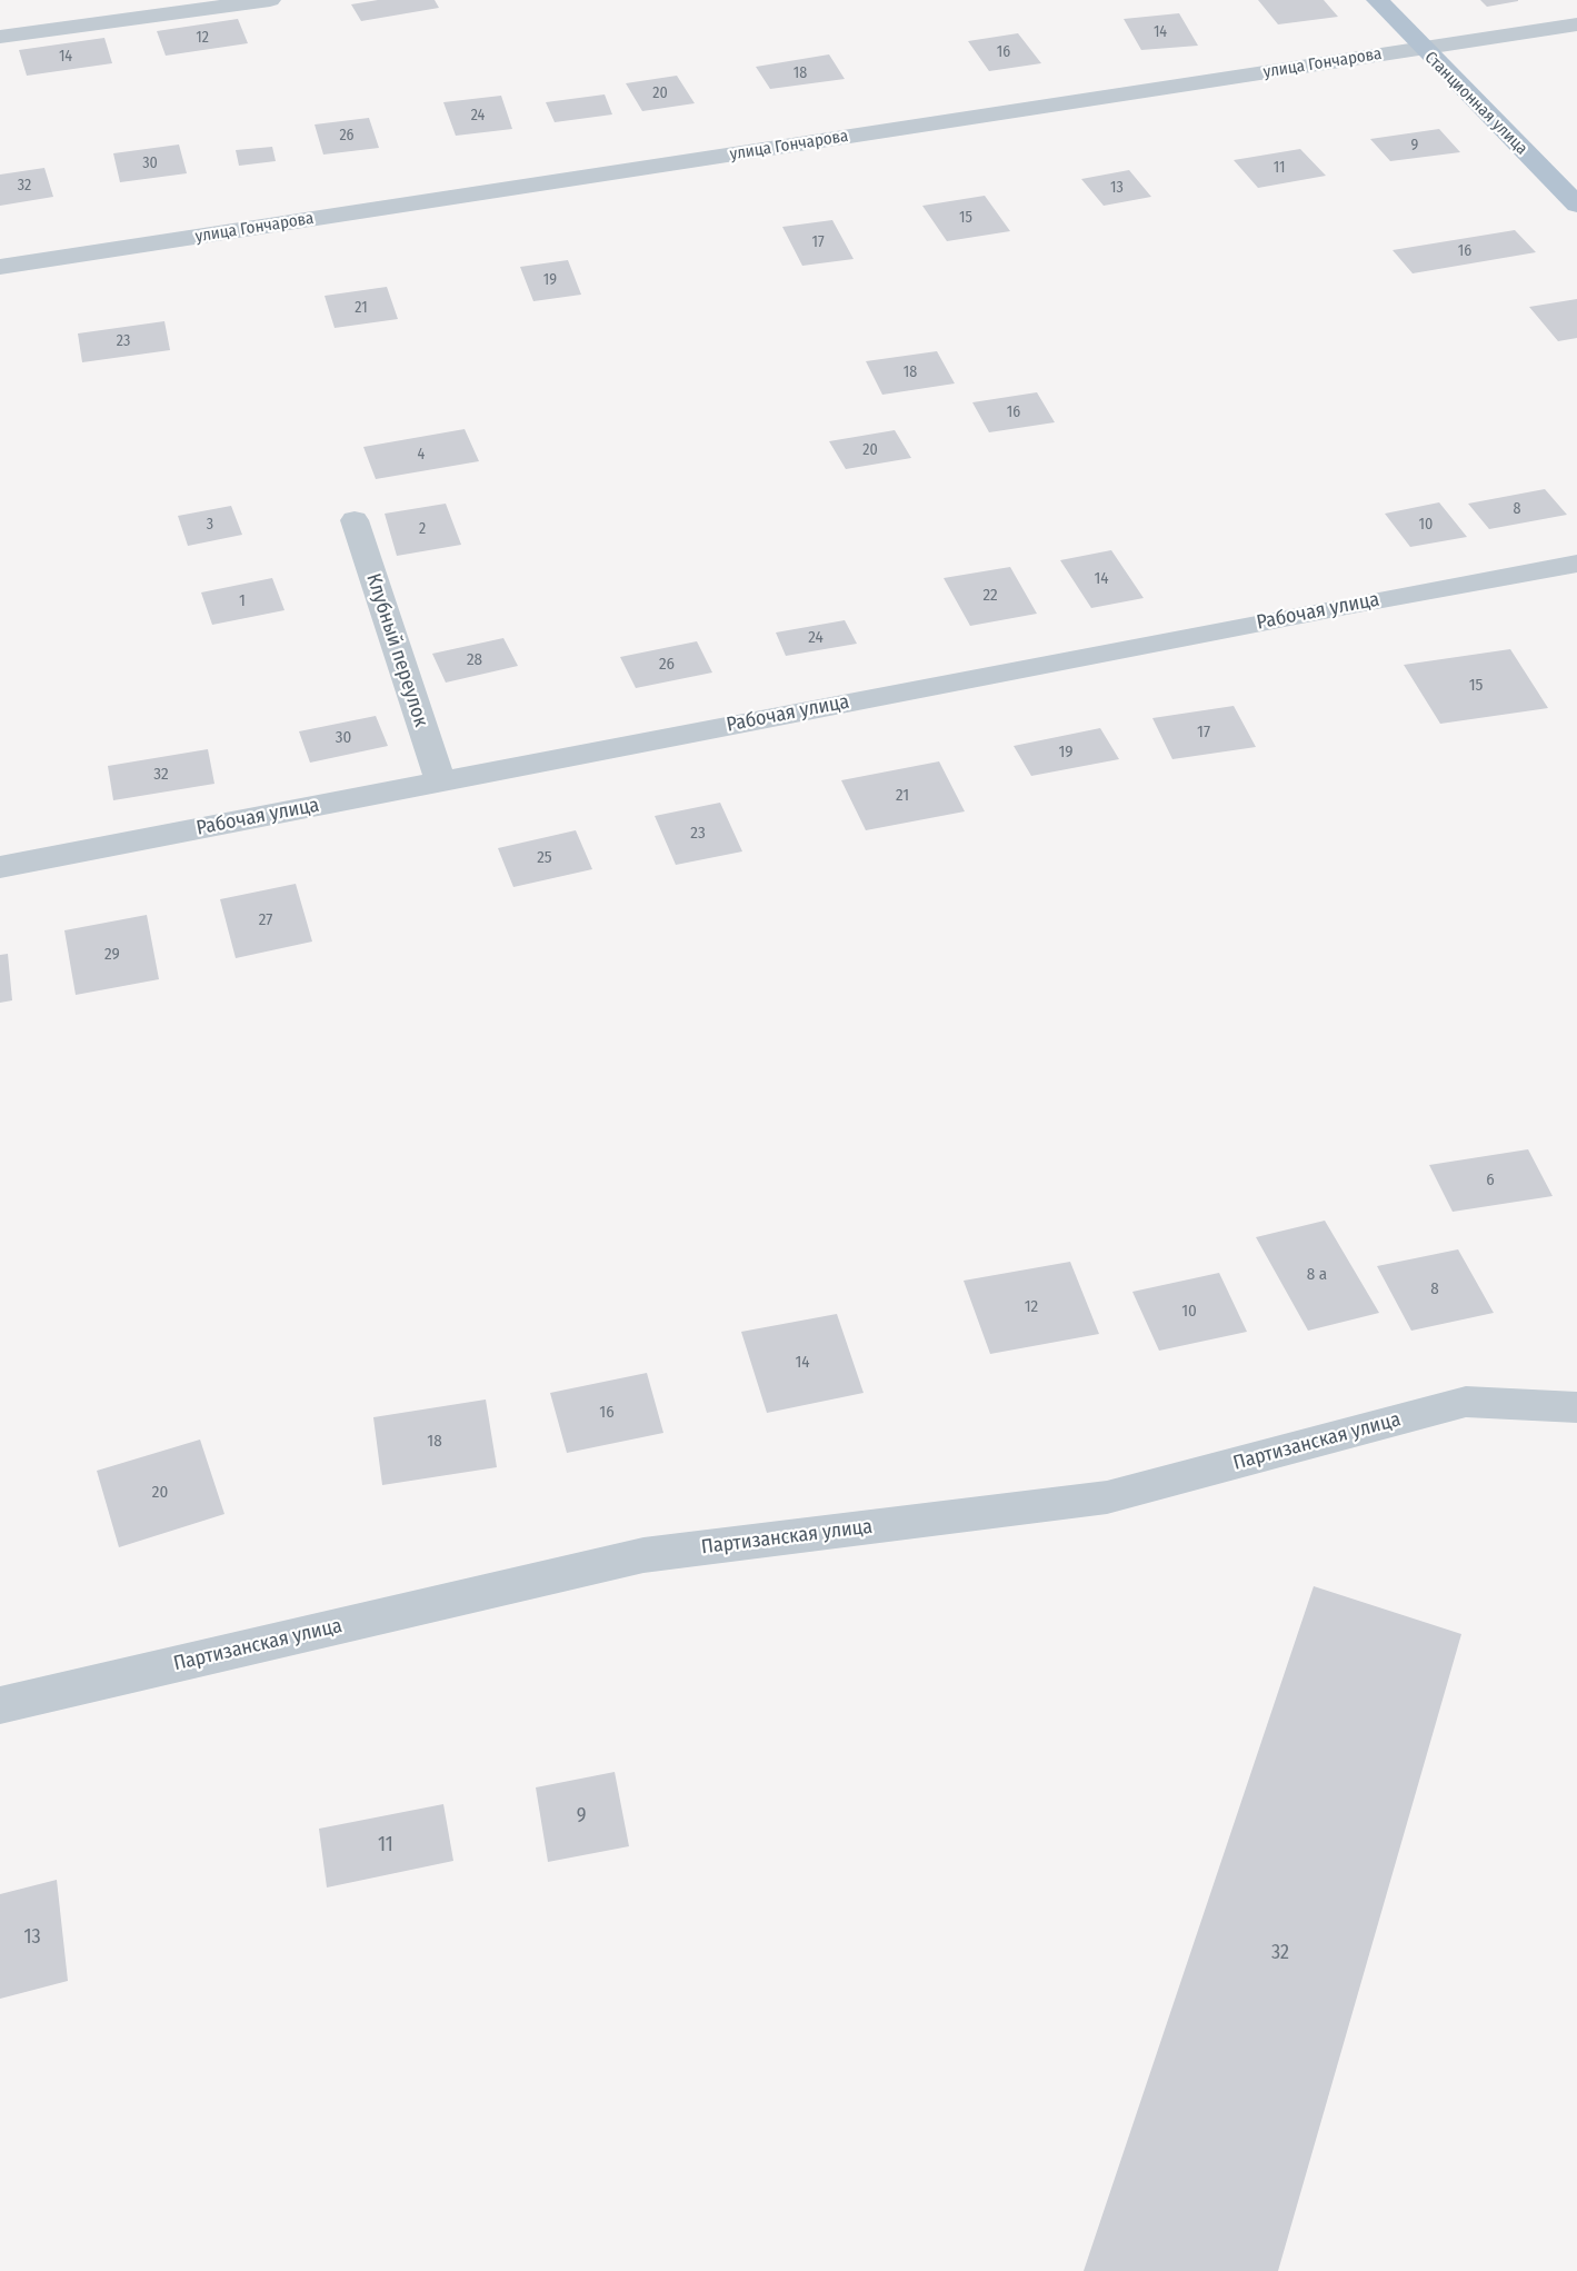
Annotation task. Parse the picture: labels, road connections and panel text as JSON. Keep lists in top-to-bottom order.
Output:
{
  "streets": {
    "main road": ["Станционная улица"],
    "street": [
      "улица Гончарова",
      "Рабочая улица",
      "Клубный переулок",
      "Партизанская улица"
    ]
  },
  "crossings": [
    ["улица Гончарова", "Станционная улица"],
    ["Рабочая улица", "Клубный переулок"]
  ],
  "house_numbers": [
    "14",
    "12",
    "16",
    "14",
    "18",
    "20",
    "24",
    "26",
    "9",
    "30",
    "11",
    "32",
    "13",
    "15",
    "17",
    "16",
    "19",
    "21",
    "23",
    "18",
    "16",
    "20",
    "4",
    "8",
    "3",
    "10",
    "2",
    "14",
    "22",
    "1",
    "24",
    "28",
    "26",
    "15",
    "17",
    "30",
    "19",
    "32",
    "21",
    "23",
    "25",
    "27",
    "29",
    "6",
    "8 а",
    "8",
    "12",
    "10",
    "14",
    "16",
    "18",
    "20",
    "9",
    "11",
    "13",
    "32"
  ]
}
